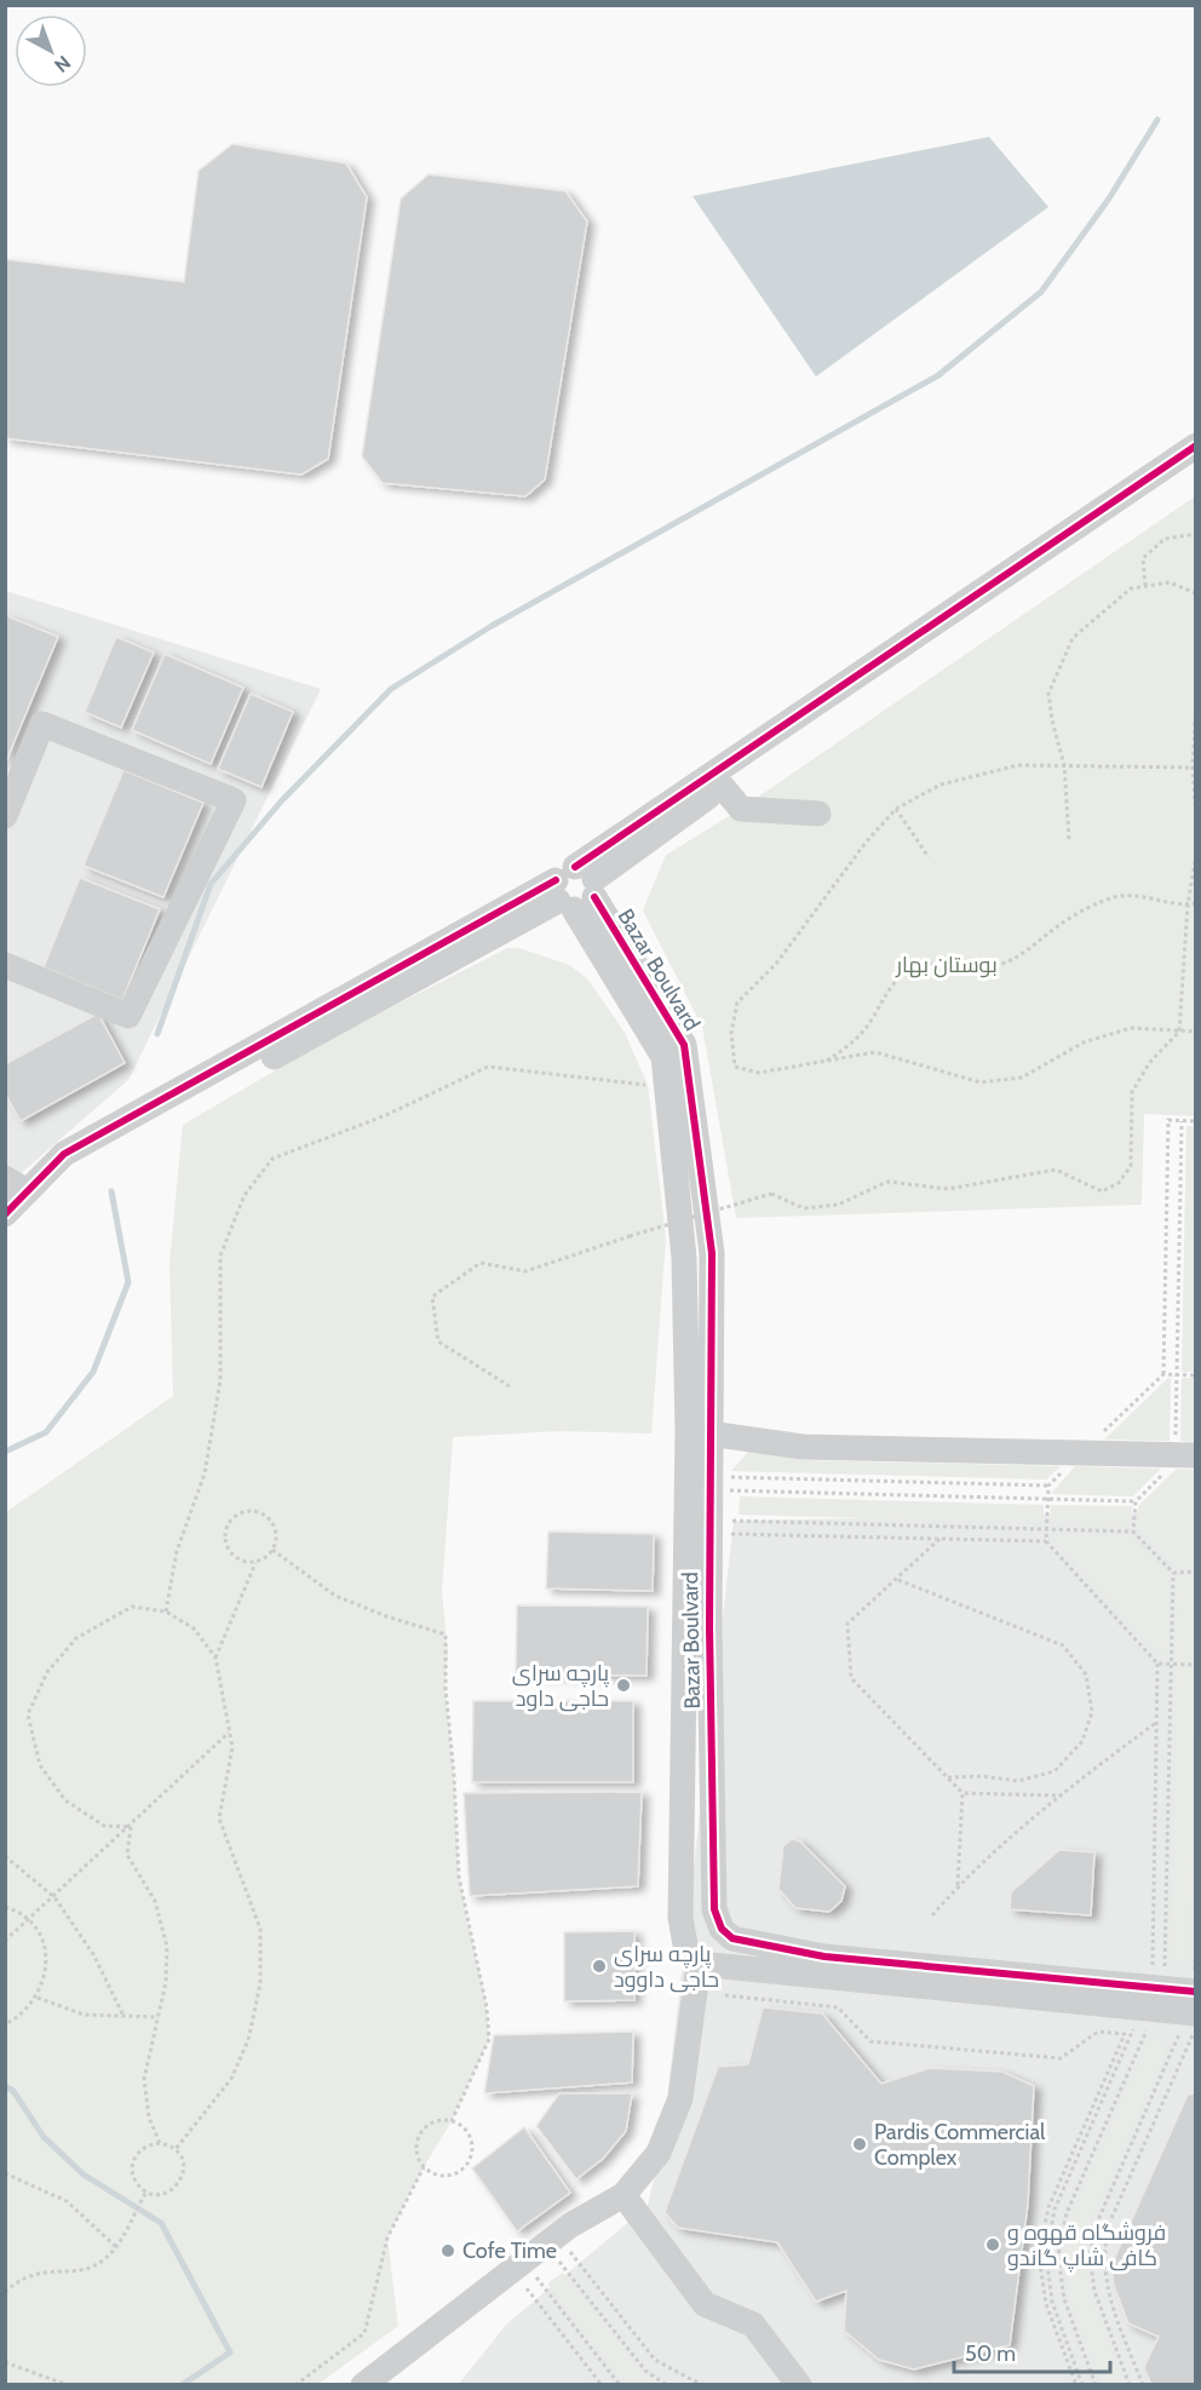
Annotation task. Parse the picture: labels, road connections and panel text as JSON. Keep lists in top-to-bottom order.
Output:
{
  "streets": {
    "street": ["Bazar Boulvard"]
  },
  "parks": ["بوستان بهار"],
  "places": [
    "پارچه سرای حاجی داود",
    "پارچه سرای حاجی داوود",
    "Pardis Commercial Complex",
    "فروشگاه قهوه و کافی شاپ گاندو",
    "Cofe Time"
  ],
  "scale_bar": "50 m",
  "north": "bottom right"
}
